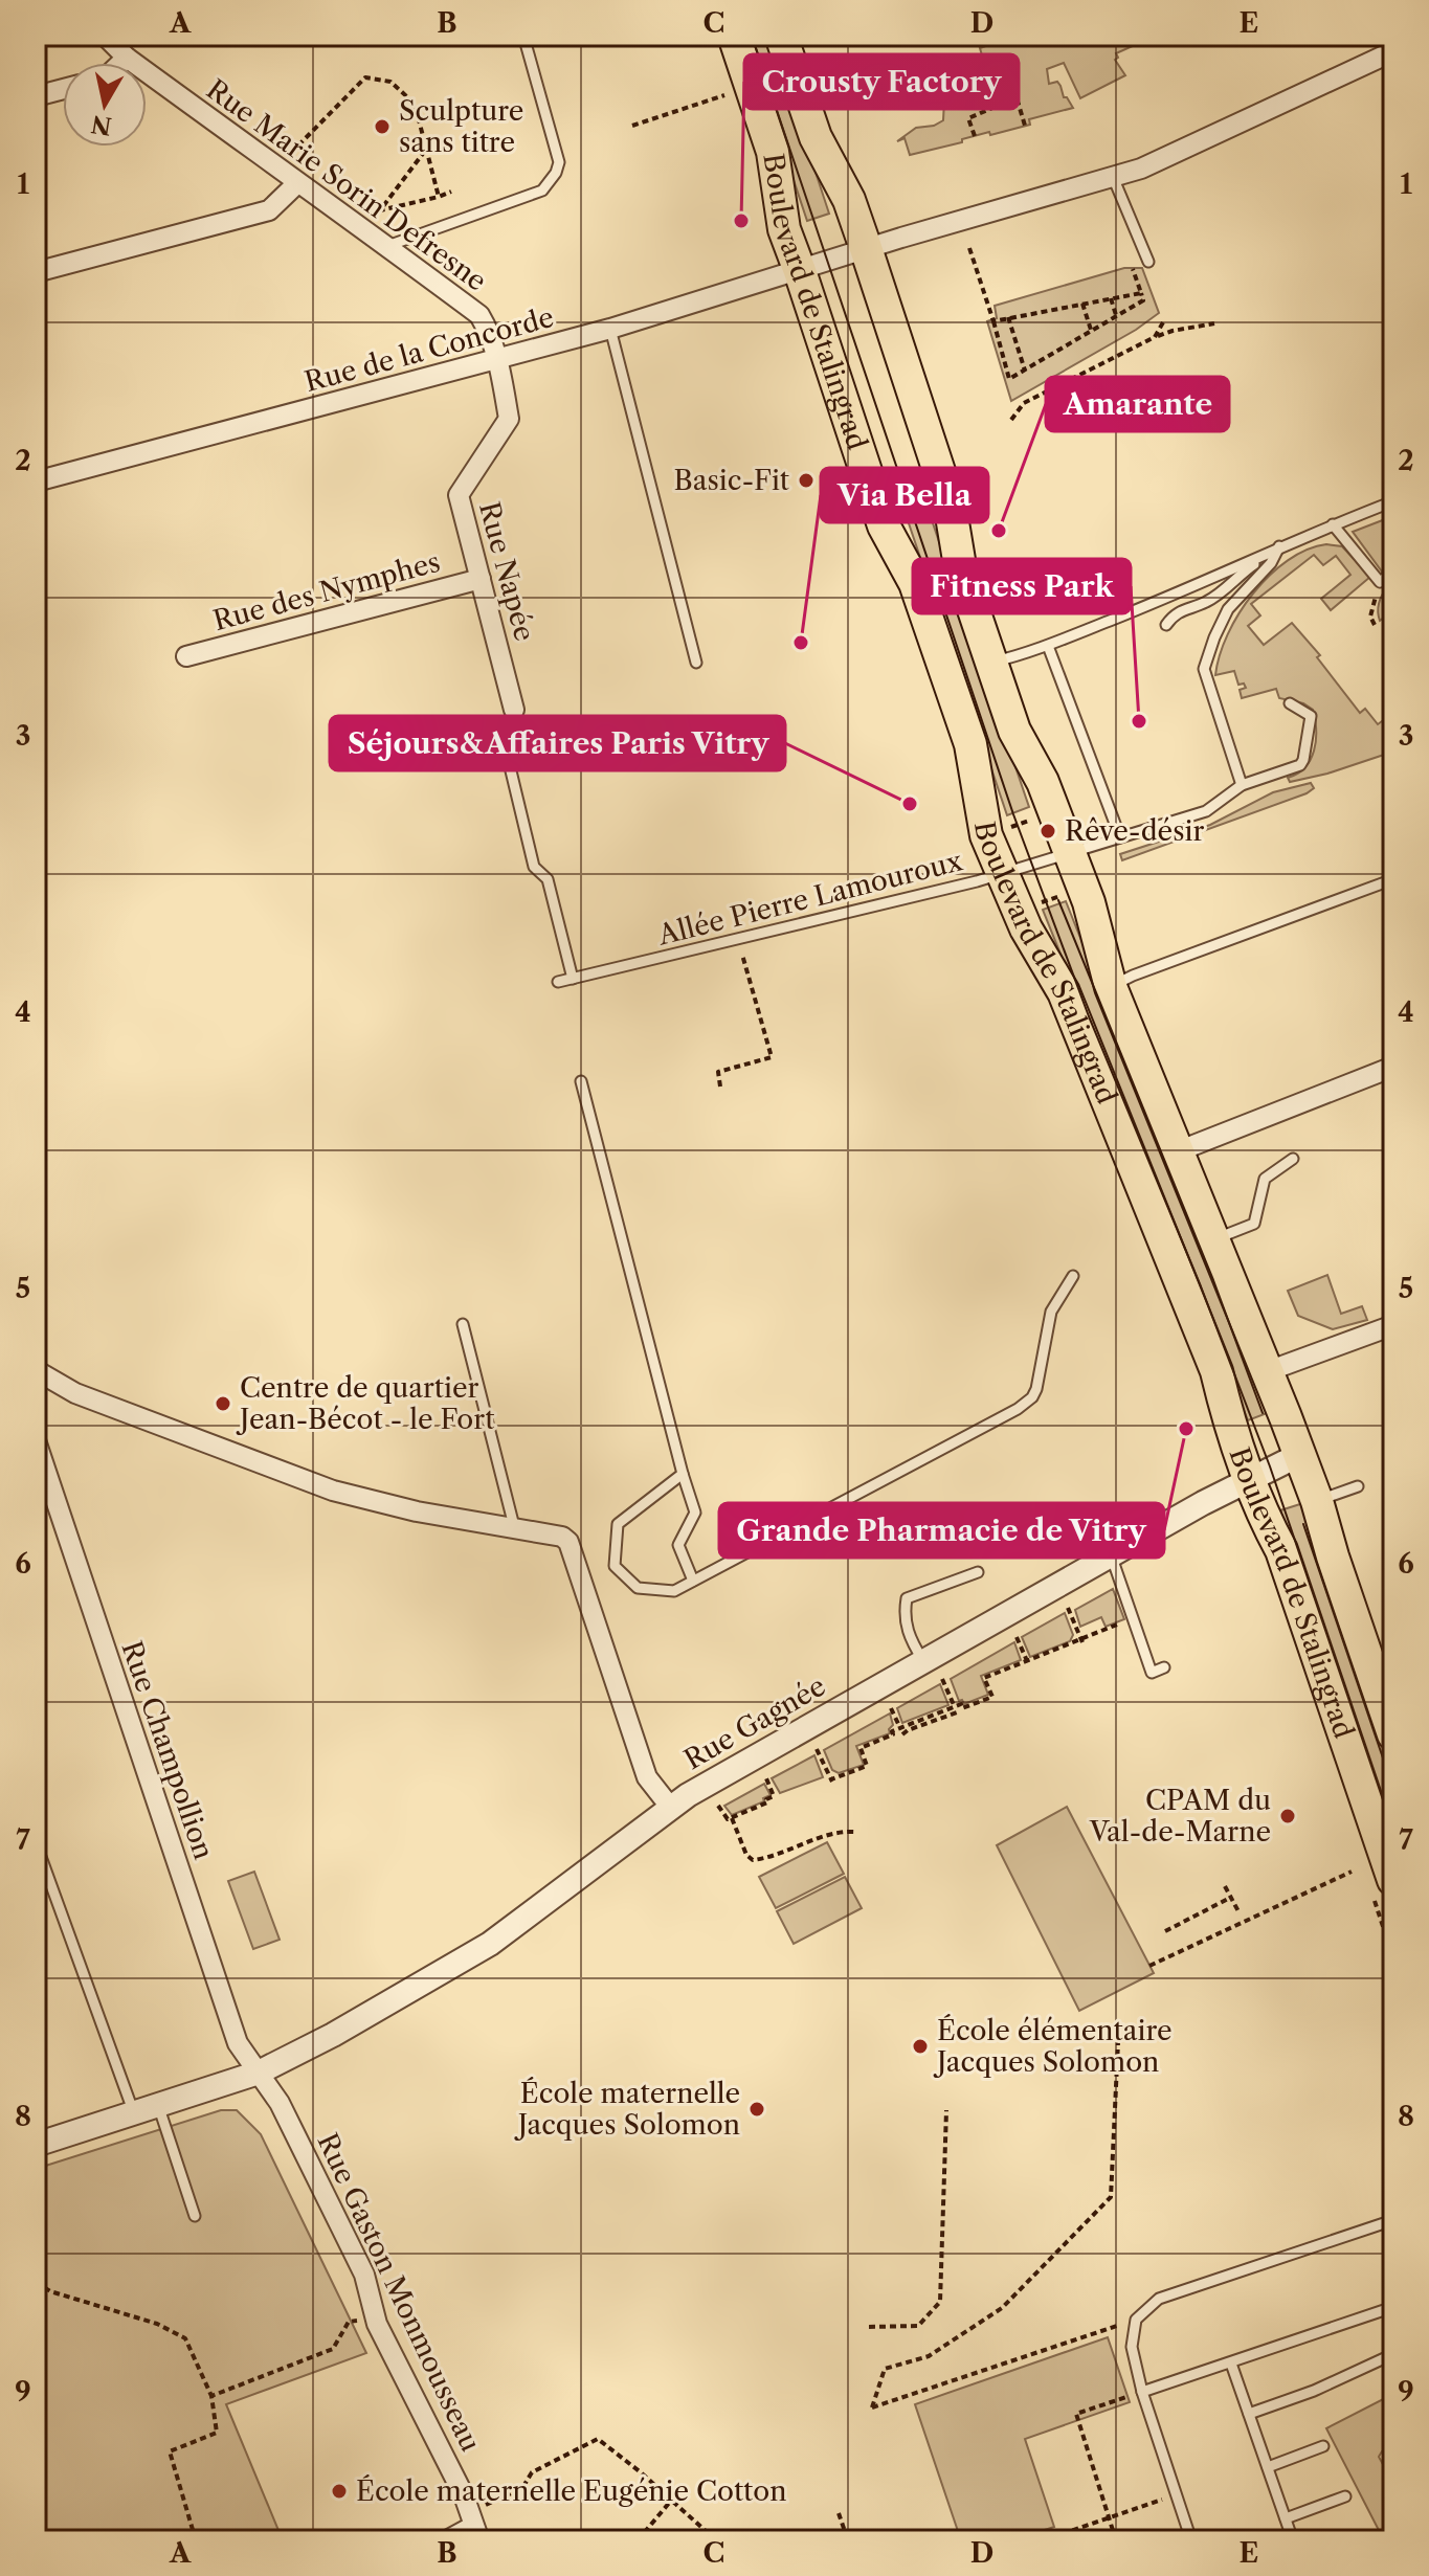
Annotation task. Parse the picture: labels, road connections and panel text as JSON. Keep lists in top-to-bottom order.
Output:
{
  "streets": {
    "main road": ["Boulevard de Stalingrad"],
    "street": [
      "Rue Marie Sorin Defresne",
      "Rue de la Concorde",
      "Rue Napée",
      "Rue des Nymphes",
      "Rue Gagnée",
      "Rue Champollion",
      "Rue Gaston Monmousseau"
    ],
    "lane": ["Allée Pierre Lamouroux"]
  },
  "crossings": [
    ["Rue Marie Sorin Defresne", "Rue de la Concorde"],
    ["Rue Marie Sorin Defresne", "Rue Napée"],
    ["Boulevard de Stalingrad", "Rue de la Concorde"],
    ["Boulevard de Stalingrad", "Allée Pierre Lamouroux"],
    ["Boulevard de Stalingrad", "Rue Gagnée"],
    ["Rue de la Concorde", "Rue Napée"],
    ["Rue Napée", "Rue des Nymphes"],
    ["Rue Gagnée", "Rue Champollion"],
    ["Rue Gagnée", "Rue Gaston Monmousseau"],
    ["Rue Champollion", "Rue Gaston Monmousseau"]
  ],
  "places": [
    "Sculpture sans titre",
    "Crousty Factory",
    "Basic-Fit",
    "Amarante",
    "Via Bella",
    "Fitness Park",
    "Séjours&Affaires Paris Vitry",
    "Rêve-désir",
    "Centre de quartier Jean-Bécot - le Fort",
    "Grande Pharmacie de Vitry",
    "CPAM du Val-de-Marne",
    "École élémentaire Jacques Solomon",
    "École maternelle Jacques Solomon",
    "École maternelle Eugénie Cotton"
  ],
  "north": "bottom",
  "grid": {
    "columns": [
      "A",
      "B",
      "C",
      "D",
      "E"
    ],
    "rows": [
      "1",
      "2",
      "3",
      "4",
      "5",
      "6",
      "7",
      "8",
      "9"
    ]
  }
}
